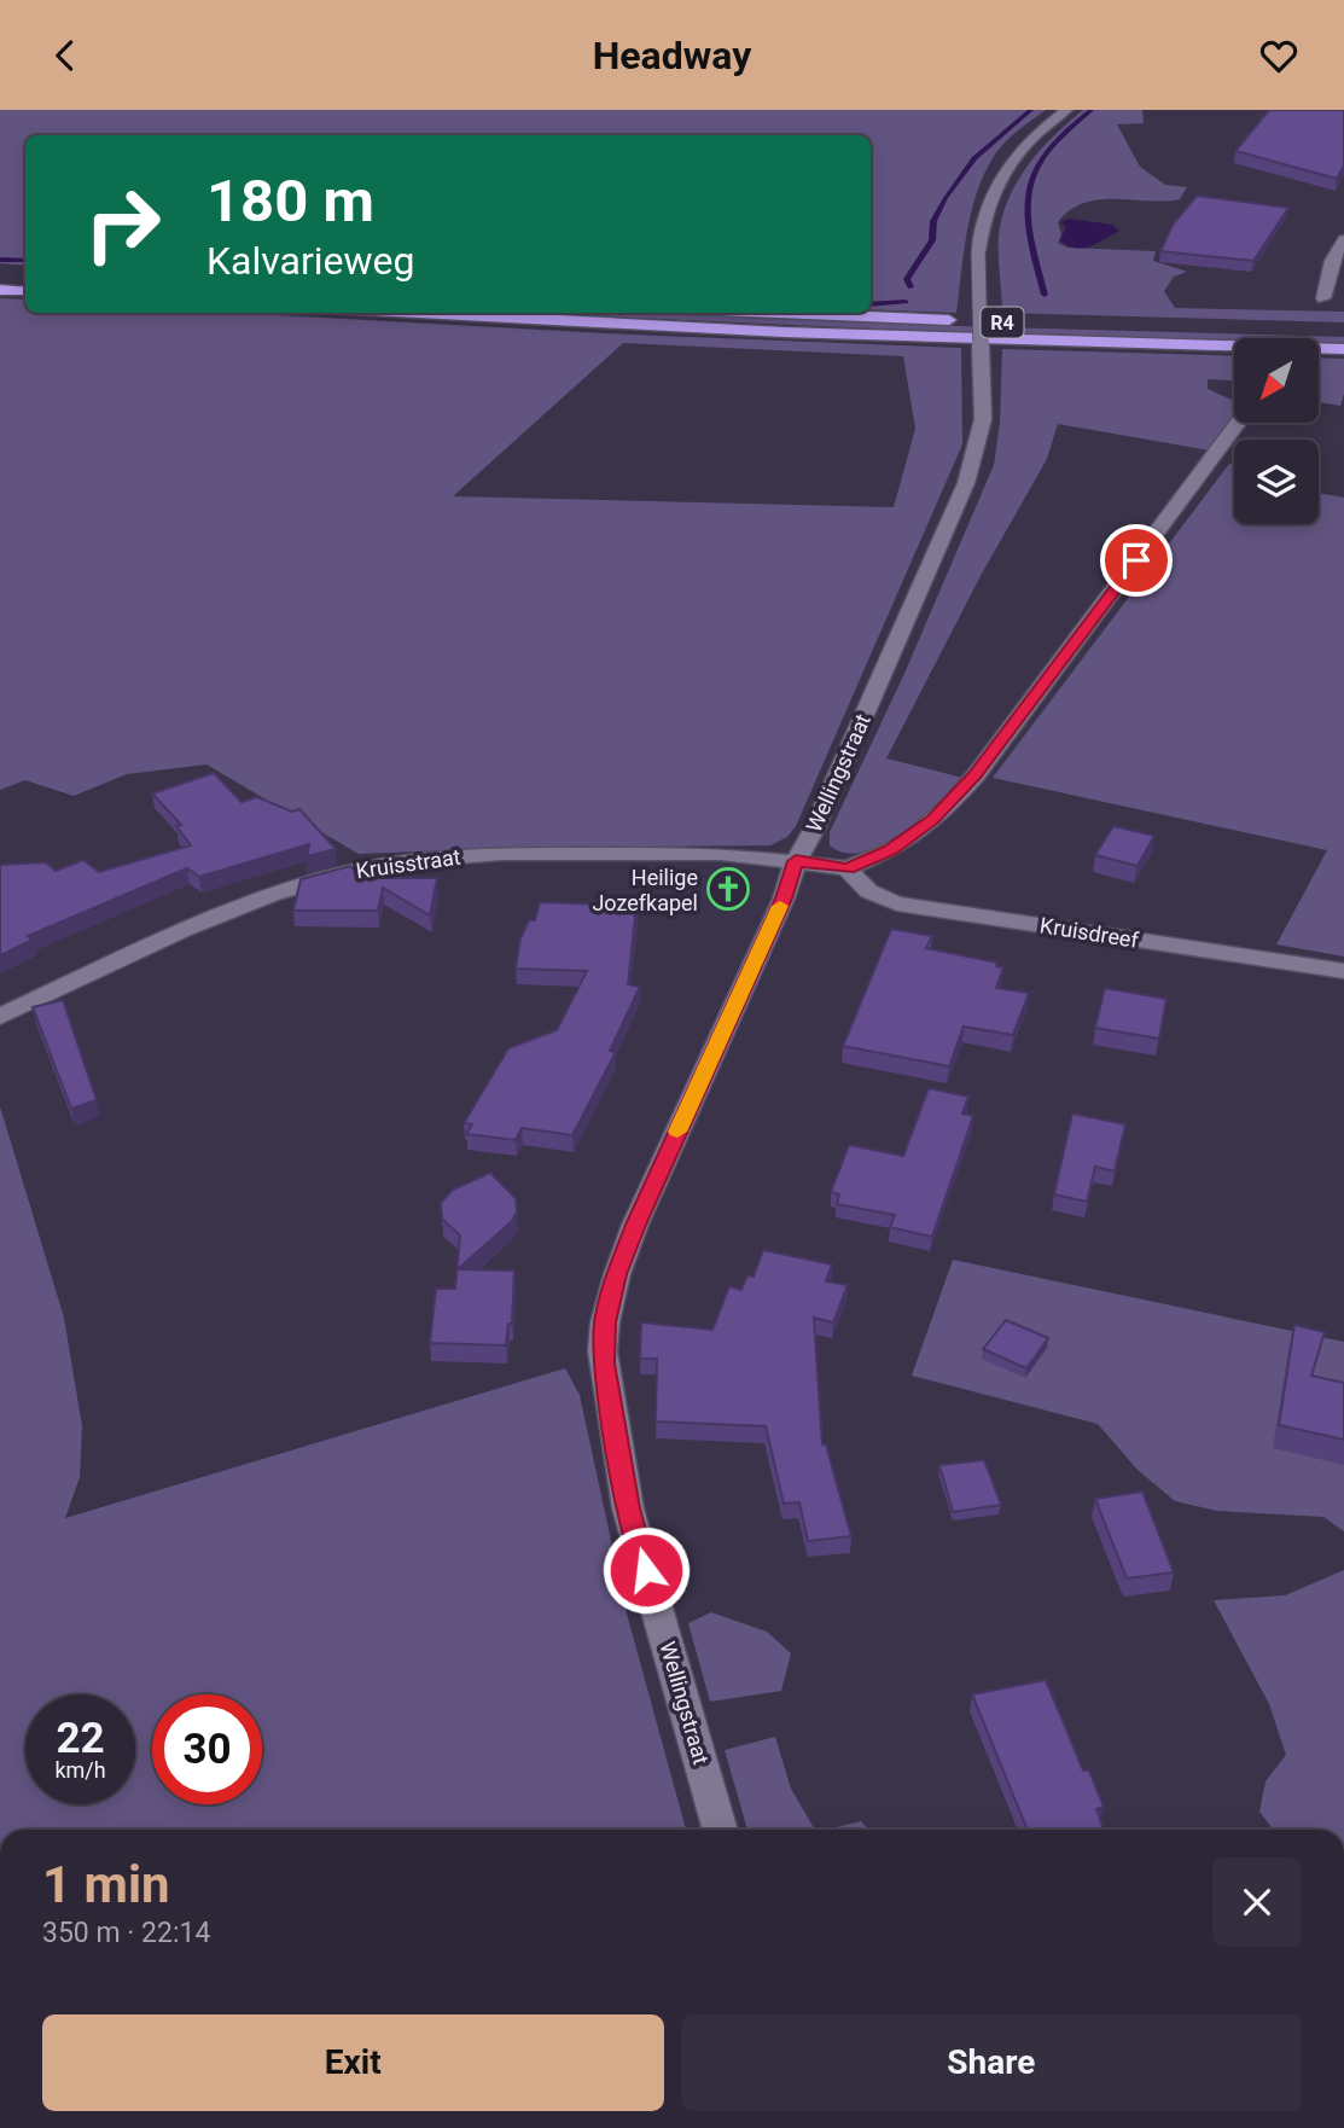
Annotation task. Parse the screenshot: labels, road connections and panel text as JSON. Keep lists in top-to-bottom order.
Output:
{
  "streets": {
    "highway": ["R4"],
    "street": ["Wellingstraat", "Kruisstraat", "Kruisdreef"]
  },
  "crossings": [
    ["Wellingstraat", "Kruisstraat"],
    ["Kruisstraat", "Kruisdreef"]
  ],
  "places": {
    "church": ["Heilige Jozefkapel"]
  },
  "north": "bottom left",
  "page": {
    "header": "Headway",
    "turn": ["180 m", "Kalvarieweg"],
    "speed": "22 km/h",
    "limit": "30",
    "heading": ["1 min", "350 m · 22:14"],
    "buttons": ["Exit", "Share"]
  }
}
